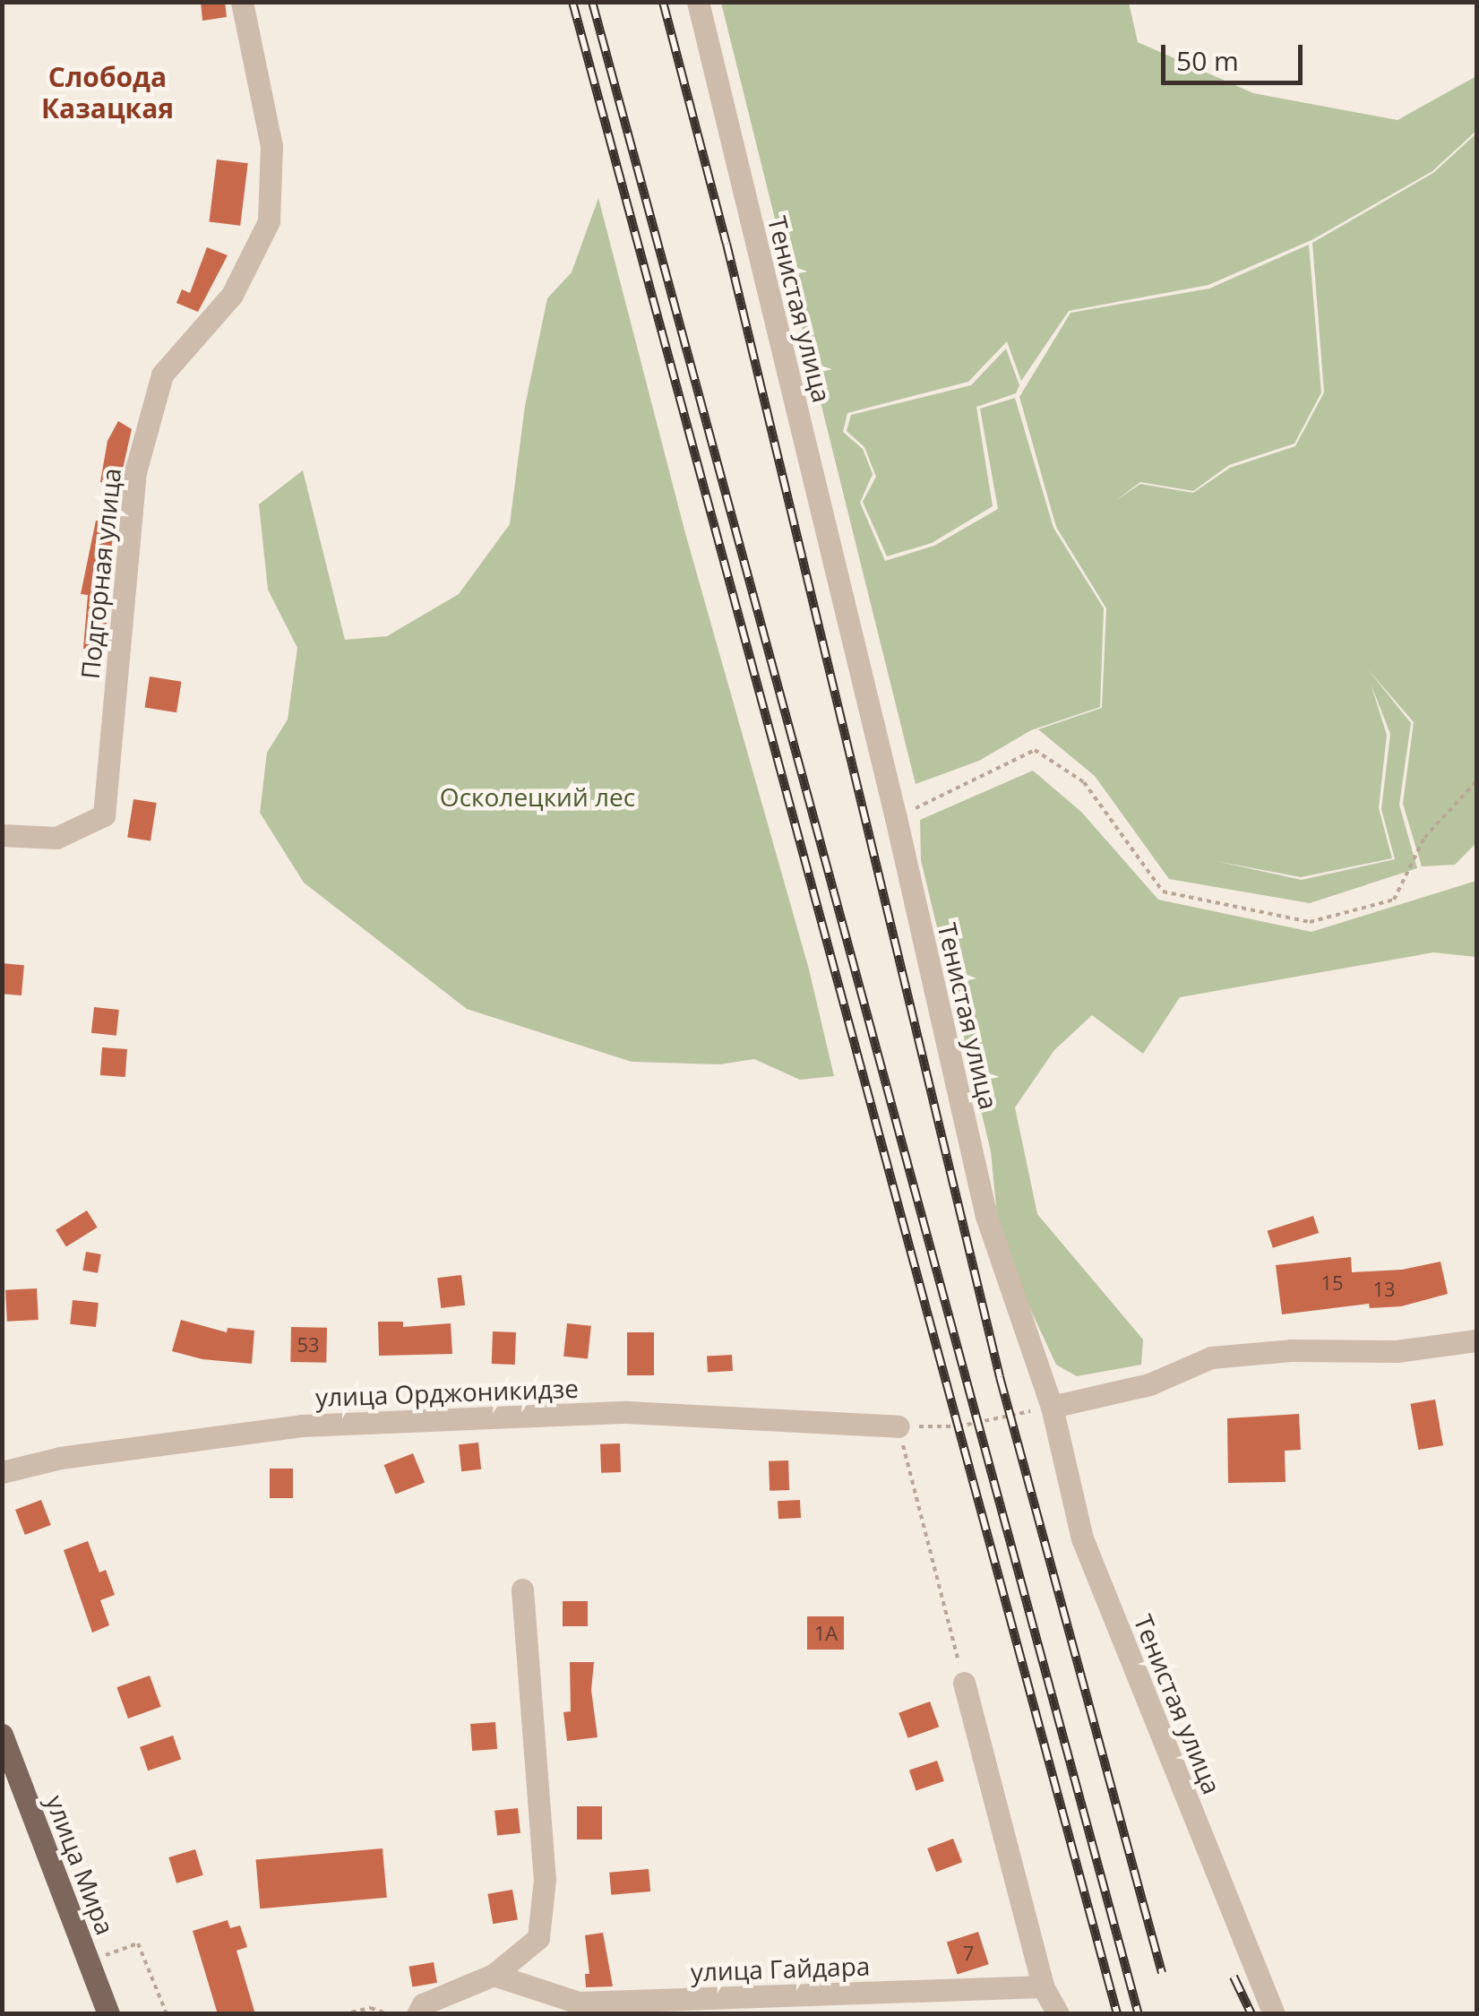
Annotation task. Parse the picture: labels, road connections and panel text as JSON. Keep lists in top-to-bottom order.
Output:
{
  "streets": {
    "main road": ["улица Мира"],
    "street": [
      "Тенистая улица",
      "Подгорная улица",
      "улица Орджоникидзе",
      "улица Гайдара"
    ]
  },
  "districts": ["Слобода Казацкая"],
  "parks": ["Осколецкий лес"],
  "house_numbers": [
    "15",
    "13",
    "53",
    "1А",
    "7"
  ],
  "scale_bar": "50 m"
}
